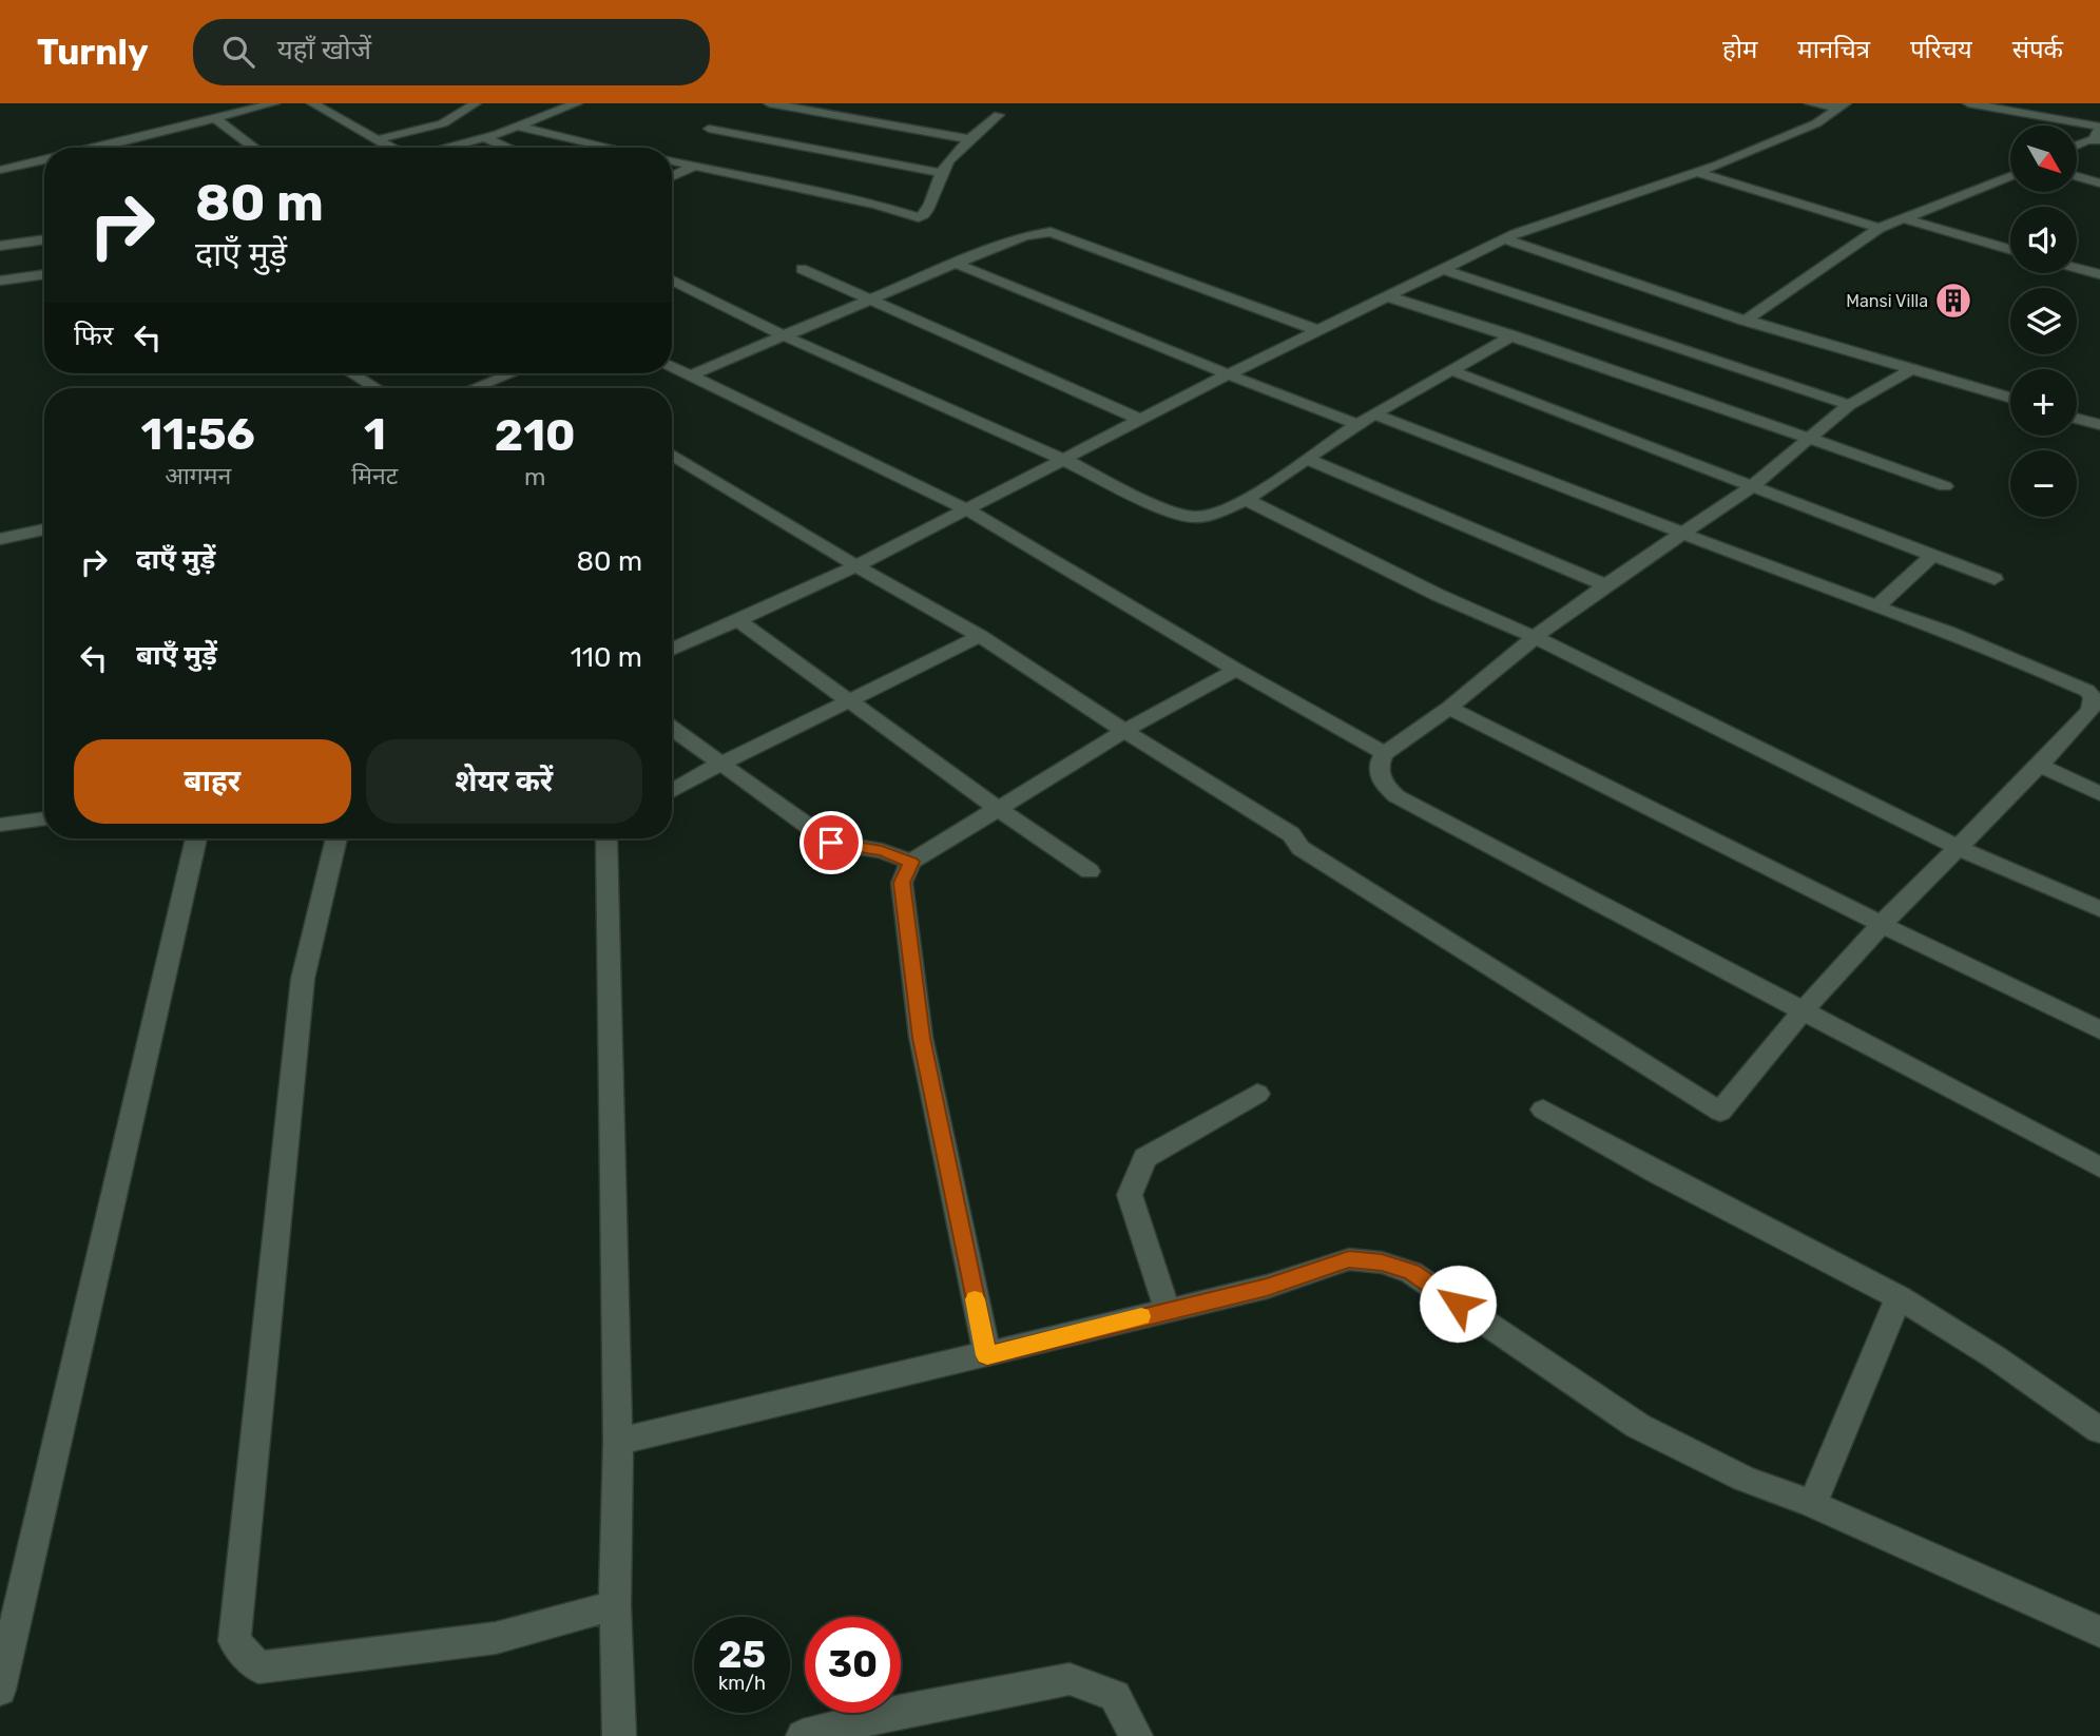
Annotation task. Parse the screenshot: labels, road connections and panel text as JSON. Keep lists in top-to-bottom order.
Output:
{
  "places": {
    "building": ["Mansi Villa"]
  },
  "north": "bottom right",
  "page": {
    "header": "Turnly",
    "search": "यहाँ खोजें",
    "nav": [
      "होम",
      "मानचित्र",
      "परिचय",
      "संपर्क"
    ],
    "map_buttons": ["+", "−"],
    "turn": ["80 m", "दाएँ मुड़ें"],
    "then": "फिर",
    "eta": [
      "11:56",
      "आगमन",
      "1",
      "मिनट",
      "210",
      "m"
    ],
    "list": [
      {
        "name": "दाएँ मुड़ें",
        "value": "80 m"
      },
      {
        "name": "बाएँ मुड़ें",
        "value": "110 m"
      }
    ],
    "buttons": ["बाहर", "शेयर करें"],
    "speed": "25 km/h",
    "limit": "30"
  }
}
